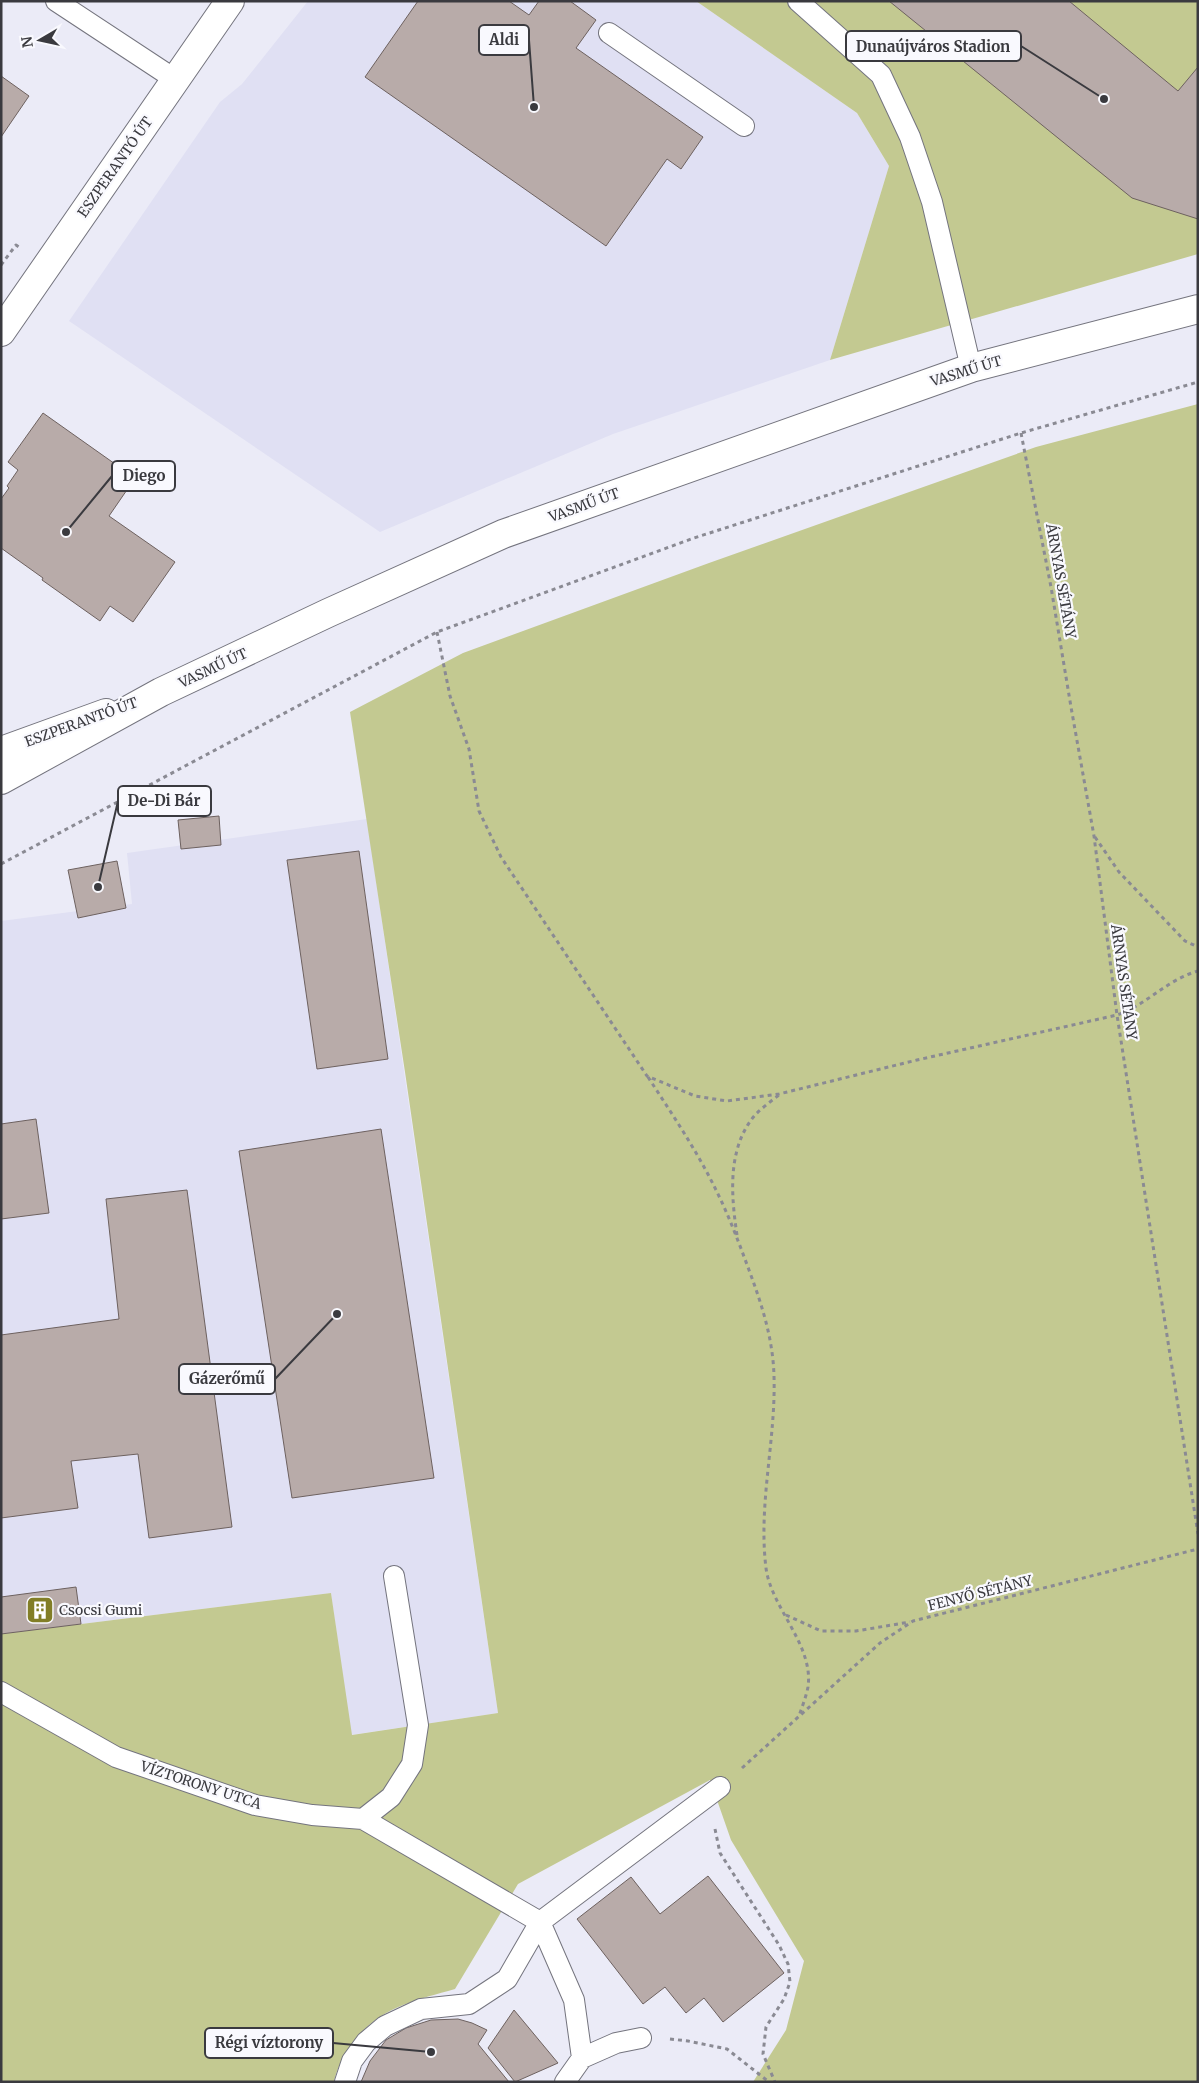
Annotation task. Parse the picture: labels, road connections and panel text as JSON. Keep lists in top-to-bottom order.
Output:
{
  "streets": {
    "street": ["ESZPERANTÓ ÚT", "VASMŰ ÚT"],
    "lane": ["VÍZTORONY UTCA"],
    "path": ["ÁRNYAS SÉTÁNY", "FENYŐ SÉTÁNY"]
  },
  "crossings": [
    ["ESZPERANTÓ ÚT", "VASMŰ ÚT"]
  ],
  "places": {
    "other": [
      "Dunaújváros Stadion",
      "Aldi",
      "Diego",
      "De-Di Bár",
      "Gázerőmű",
      "Régi víztorony"
    ],
    "building": ["Csocsi Gumi"]
  },
  "north": "left"
}
